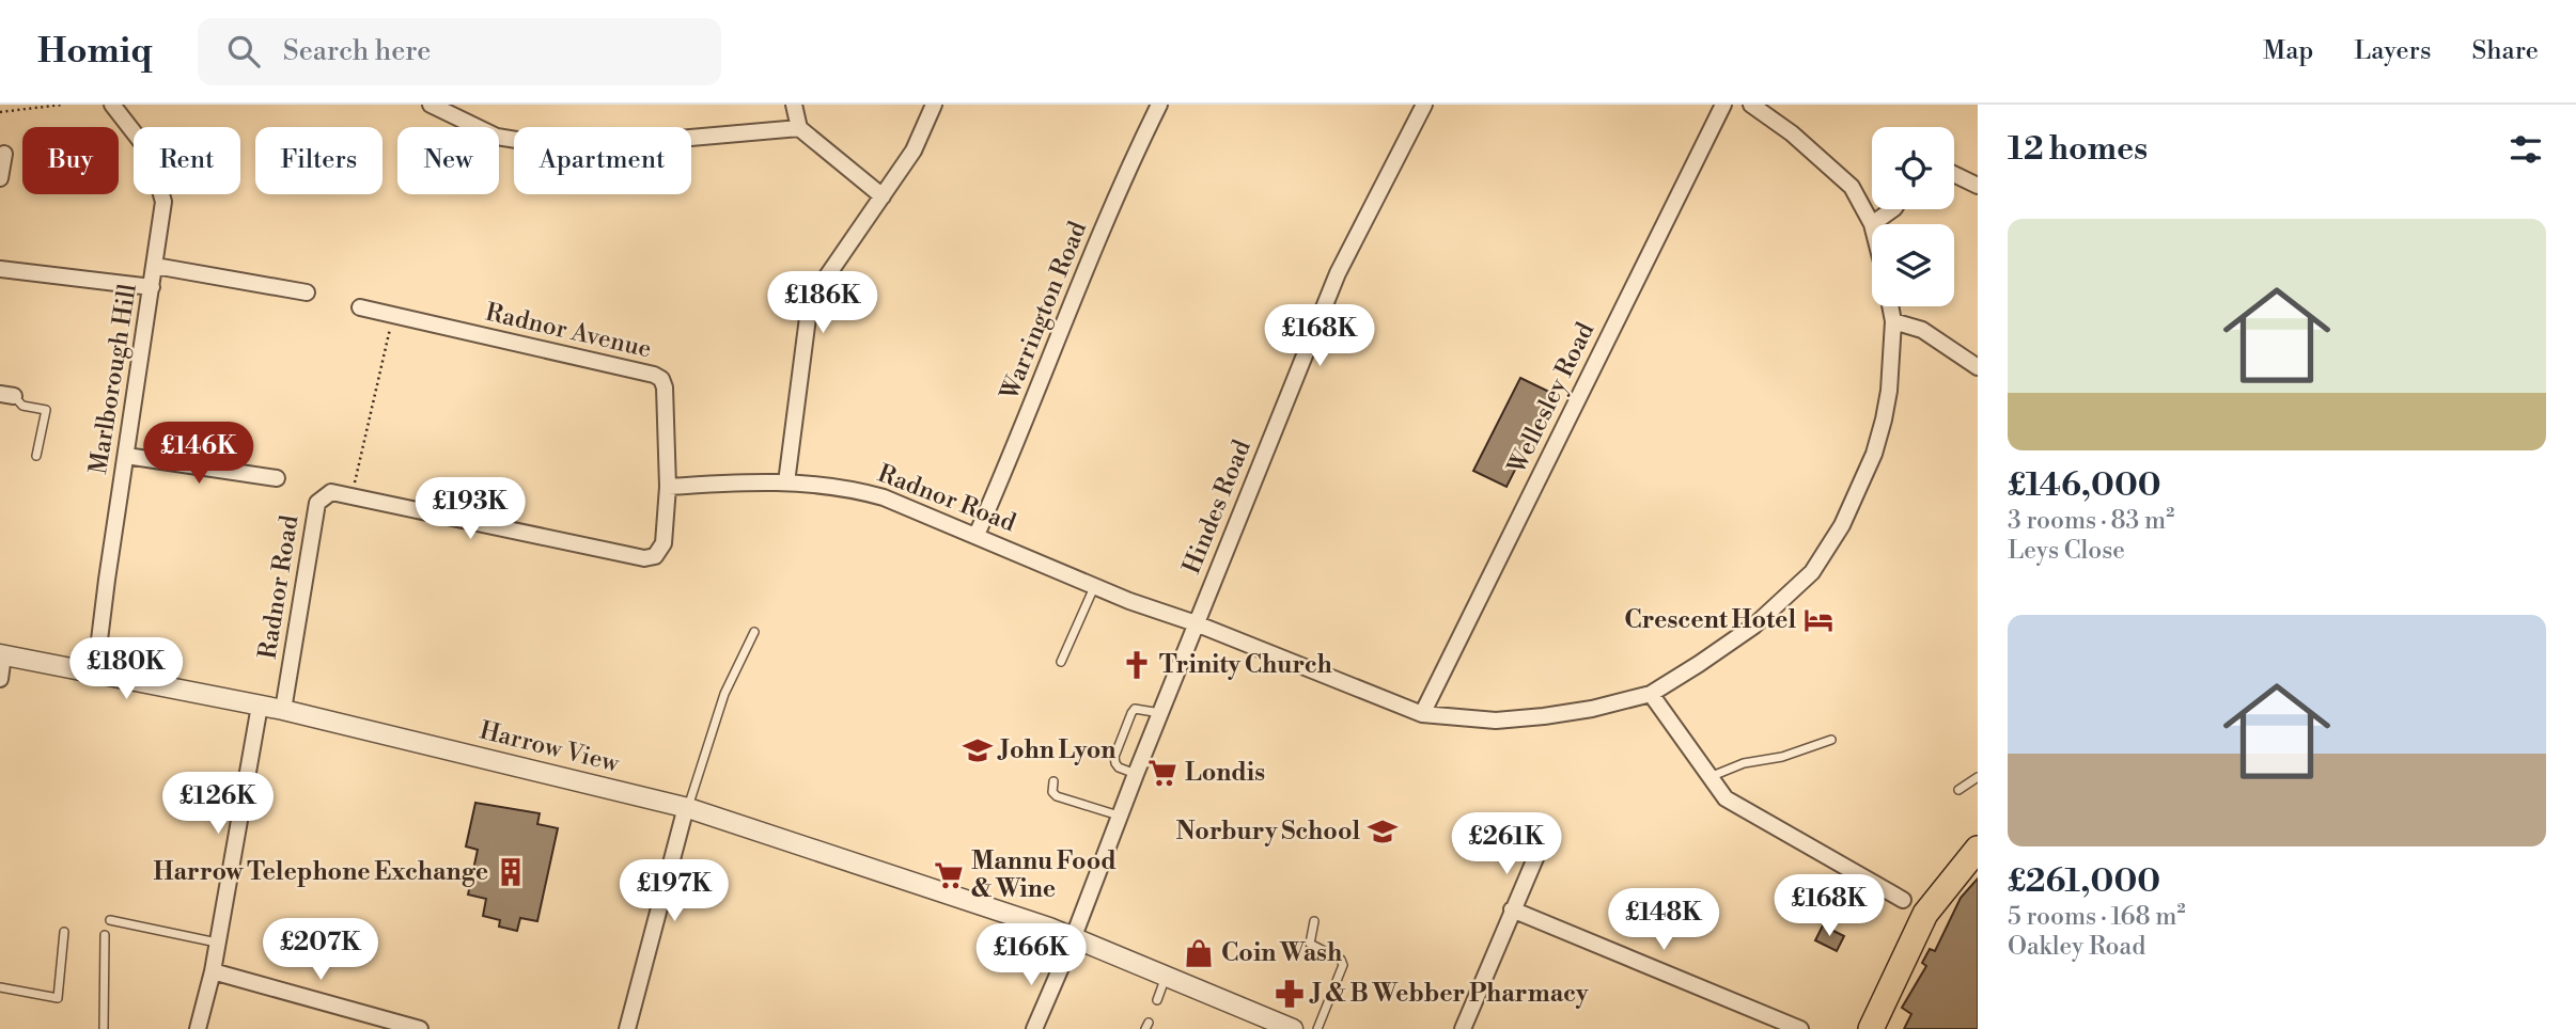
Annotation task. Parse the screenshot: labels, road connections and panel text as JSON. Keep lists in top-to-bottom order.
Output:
{
  "streets": {
    "street": [
      "Warrington Road",
      "Radnor Avenue",
      "Marlborough Hill",
      "Wellesley Road",
      "Radnor Road",
      "Hindes Road",
      "Harrow View"
    ]
  },
  "crossings": [
    ["Warrington Road", "Radnor Road"],
    ["Radnor Avenue", "Radnor Road"],
    ["Marlborough Hill", "Harrow View"],
    ["Wellesley Road", "Radnor Road"],
    ["Radnor Road", "Hindes Road"],
    ["Radnor Road", "Harrow View"],
    ["Hindes Road", "Harrow View"]
  ],
  "places": {
    "hotel": ["Crescent Hotel"],
    "church": ["Trinity Church"],
    "school or university": ["John Lyon", "Norbury School"],
    "supermarket": ["Londis", "Mannu Food & Wine"],
    "building": ["Harrow Telephone Exchange"],
    "shop": ["Coin Wash"],
    "pharmacy": ["J & B Webber Pharmacy"]
  },
  "page": {
    "header": "Homiq",
    "search": "Search here",
    "nav": ["Map", "Layers", "Share"],
    "heading": "12 homes",
    "chip": [
      "Buy",
      "Rent",
      "Filters",
      "New",
      "Apartment"
    ],
    "list": [
      {
        "name": "£146,000",
        "note": "3 rooms · 83 m² · Leys Close"
      },
      {
        "name": "£261,000",
        "note": "5 rooms · 168 m² · Oakley Road"
      }
    ],
    "price": [
      "£186K",
      "£168K",
      "£146K",
      "£193K",
      "£180K",
      "£126K",
      "£261K",
      "£197K",
      "£168K",
      "£148K",
      "£207K",
      "£166K"
    ]
  }
}
